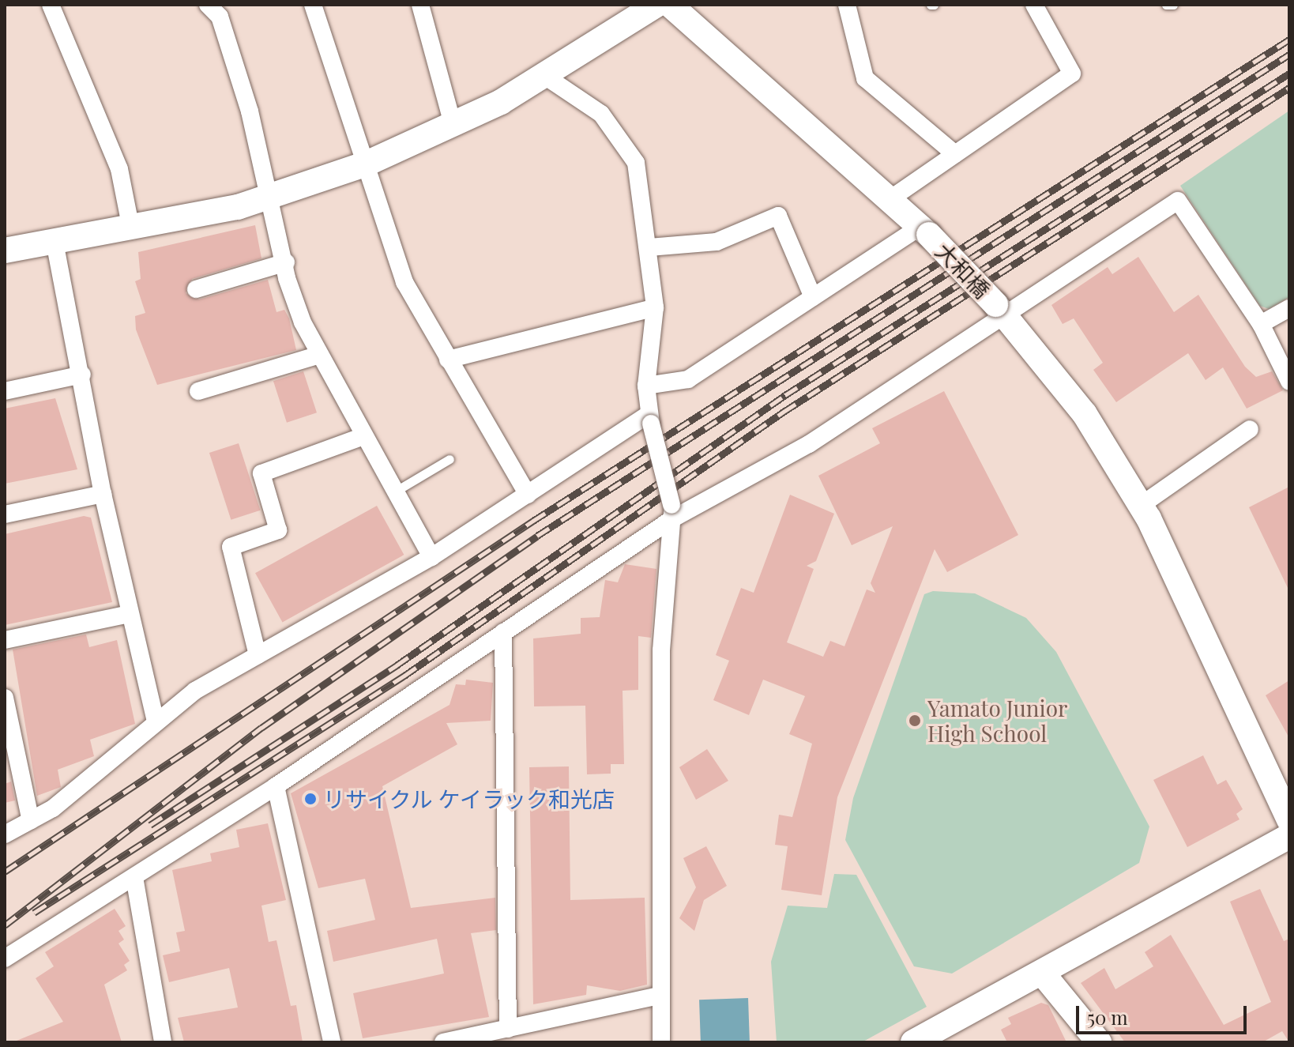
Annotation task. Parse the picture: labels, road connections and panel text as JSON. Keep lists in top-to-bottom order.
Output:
{
  "streets": {
    "street": ["大和橋"]
  },
  "places": ["Yamato Junior High School", "リサイクル ケイラック和光店"],
  "scale_bar": "50 m"
}
